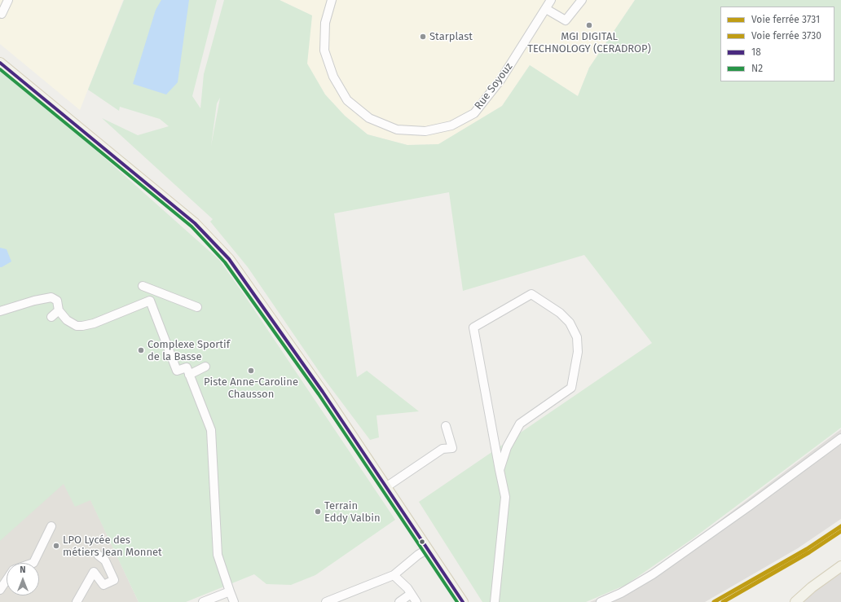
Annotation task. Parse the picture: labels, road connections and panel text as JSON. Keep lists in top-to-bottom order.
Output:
{
  "streets": {
    "street": ["Rue Soyouz"]
  },
  "places": [
    "MGI DIGITAL TECHNOLOGY (CERADROP)",
    "Starplast",
    "Complexe Sportif de la Basse",
    "Piste Anne-Caroline Chausson",
    "Terrain Eddy Valbin",
    "LPO Lycée des métiers Jean Monnet"
  ],
  "lines": [
    "transit line 18",
    "transit line N2",
    "rail line 3730",
    "rail line 3731"
  ],
  "legend": [
    "Voie ferrée 3731",
    "Voie ferrée 3730",
    "18",
    "N2"
  ],
  "north": "top"
}
